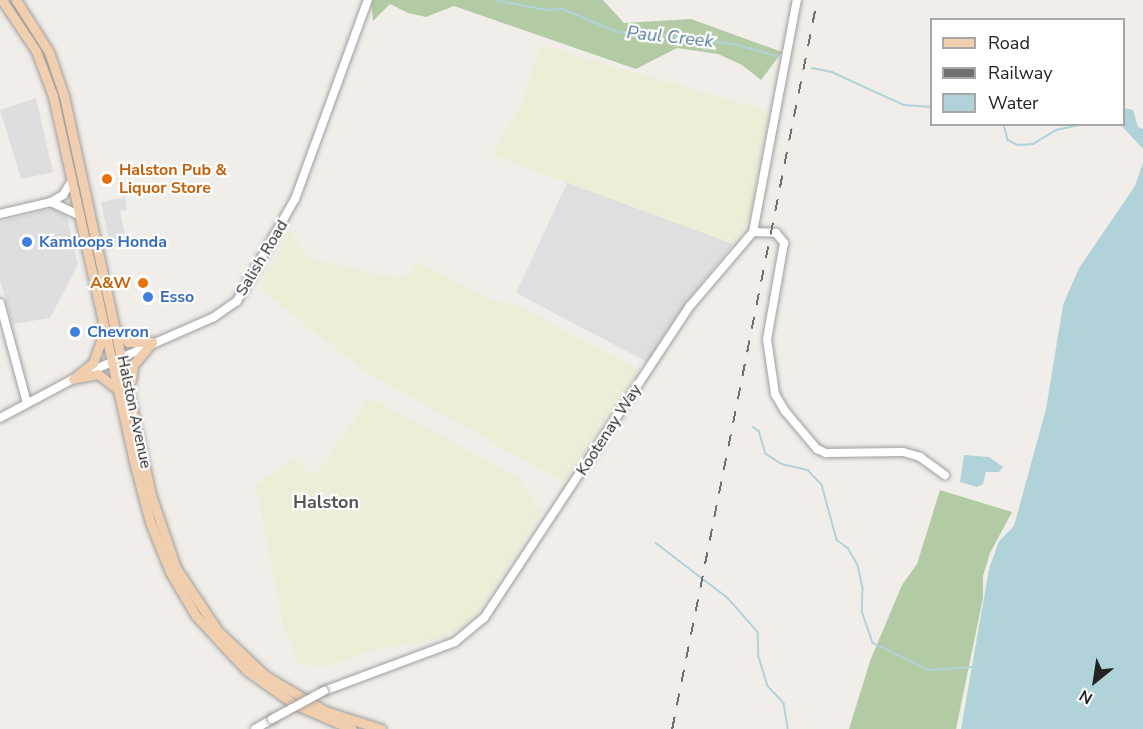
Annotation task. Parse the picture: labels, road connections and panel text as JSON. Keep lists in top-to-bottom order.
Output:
{
  "streets": {
    "main road": ["Halston Avenue"],
    "street": ["Salish Road", "Kootenay Way"]
  },
  "crossings": [
    ["Salish Road", "Halston Avenue"]
  ],
  "districts": ["Halston"],
  "water": ["Paul Creek"],
  "places": [
    "Halston Pub & Liquor Store",
    "Kamloops Honda",
    "A&W",
    "Esso",
    "Chevron"
  ],
  "legend": ["Road", "Railway", "Water"],
  "north": "bottom left"
}
